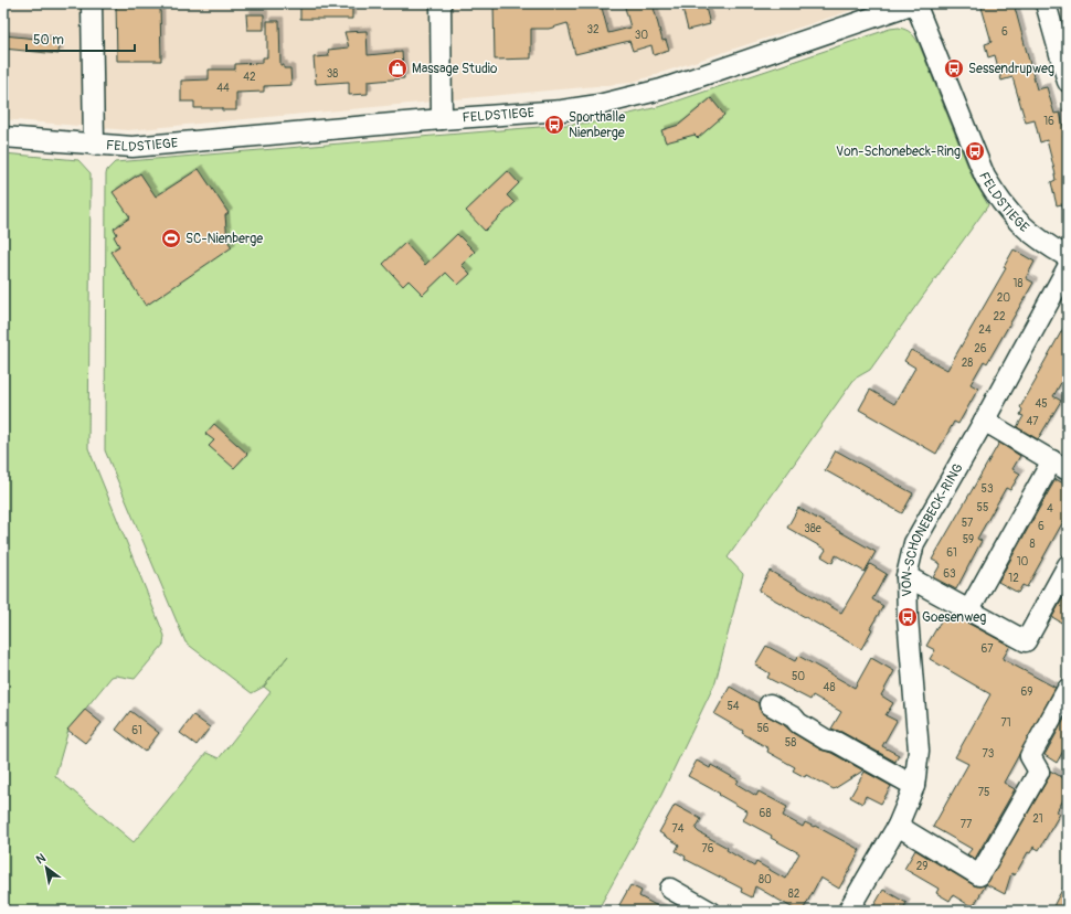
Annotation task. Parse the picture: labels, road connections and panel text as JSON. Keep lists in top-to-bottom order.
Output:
{
  "streets": {
    "street": ["FELDSTIEGE", "VON-SCHONEBECK-RING"]
  },
  "places": {
    "shop": ["Massage Studio"],
    "bus stop": [
      "Sessendrupweg",
      "Sporthalle Nienberge",
      "Von-Schonebeck-Ring",
      "Goesenweg"
    ],
    "sports": ["SC-Nienberge"]
  },
  "house_numbers": [
    "32",
    "6",
    "30",
    "38",
    "42",
    "44",
    "16",
    "18",
    "20",
    "22",
    "24",
    "26",
    "28",
    "45",
    "47",
    "53",
    "55",
    "4",
    "57",
    "6",
    "38e",
    "59",
    "8",
    "61",
    "10",
    "63",
    "12",
    "67",
    "50",
    "48",
    "69",
    "54",
    "71",
    "56",
    "61",
    "58",
    "73",
    "75",
    "68",
    "21",
    "77",
    "74",
    "76",
    "29",
    "80",
    "82"
  ],
  "scale_bar": "50 m",
  "north": "top left"
}
